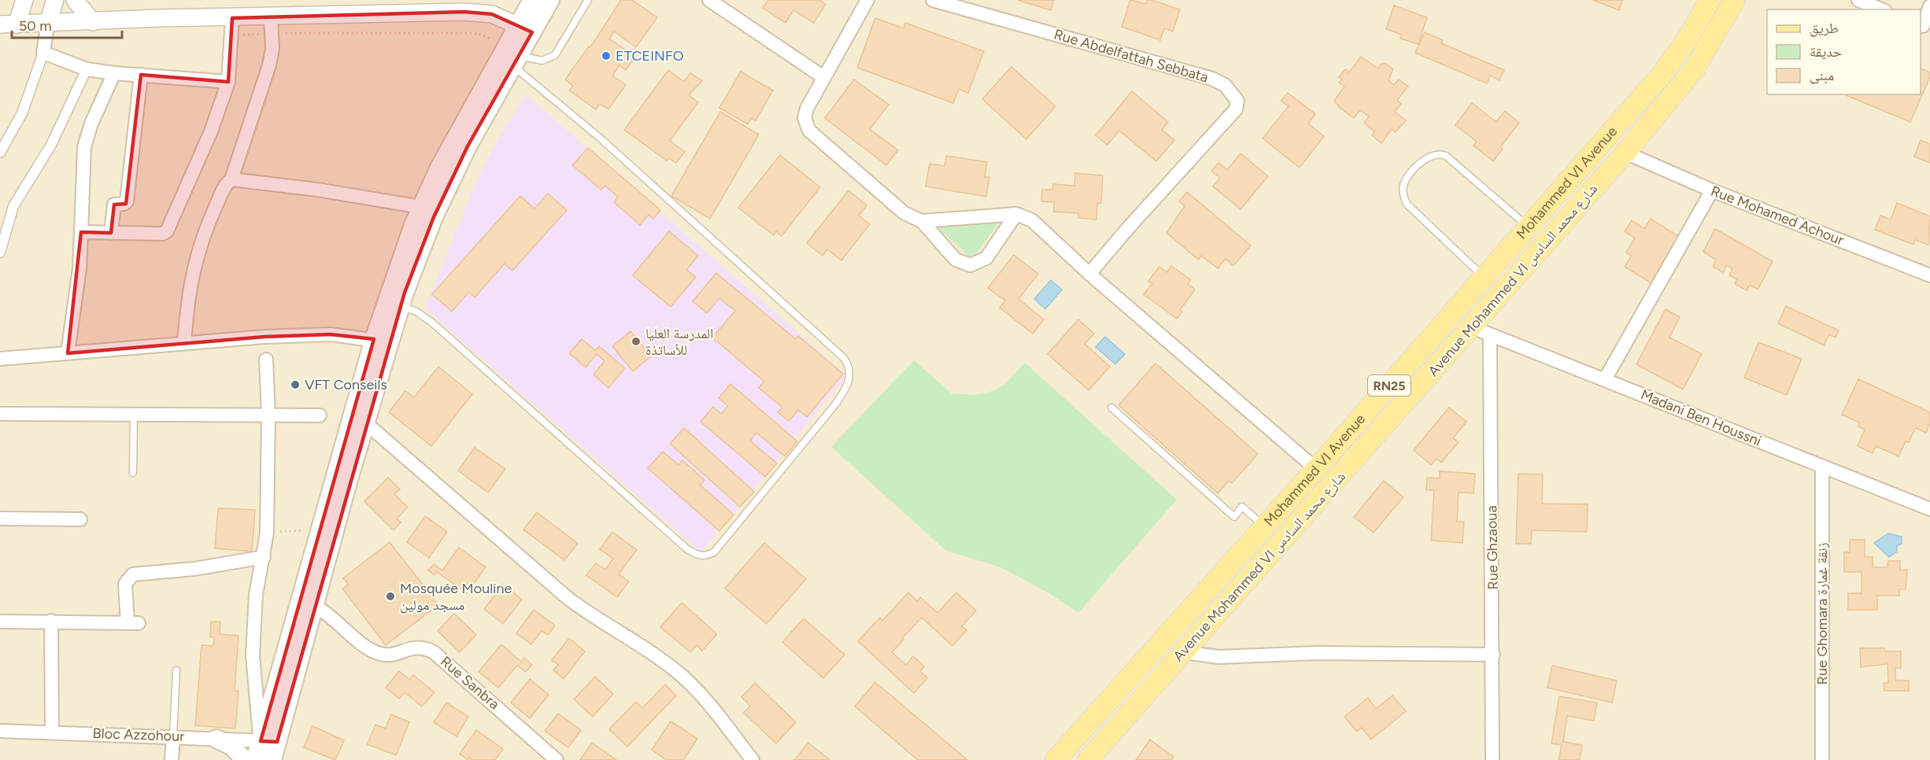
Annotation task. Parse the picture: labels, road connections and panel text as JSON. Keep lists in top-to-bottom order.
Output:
{
  "streets": {
    "main road": ["Mohammed VI Avenue", "Avenue Mohammed VI شارع محمد السادس", "RN25"],
    "street": [
      "Rue Abdelfattah Sebbata",
      "Rue Mohamed Achour",
      "Madani Ben Houssni",
      "Rue Ghzaoua",
      "Rue Ghomara زنقة غمارة",
      "Rue Sanbra",
      "Bloc Azzohour"
    ]
  },
  "crossings": [
    ["Rue Mohamed Achour", "Avenue Mohammed VI شارع محمد السادس"],
    ["Avenue Mohammed VI شارع محمد السادس", "Madani Ben Houssni"],
    ["Avenue Mohammed VI شارع محمد السادس", "Rue Ghzaoua"],
    ["Madani Ben Houssni", "Rue Ghzaoua"],
    ["Madani Ben Houssni", "Rue Ghomara زنقة غمارة"]
  ],
  "places": [
    "ETCEINFO",
    "المدرسة العليا للأساتذة",
    "VFT Conseils",
    "Mosquée Mouline مسجد مولين"
  ],
  "legend": ["طريق", "حديقة", "مبنى"],
  "scale_bar": "50 m"
}
